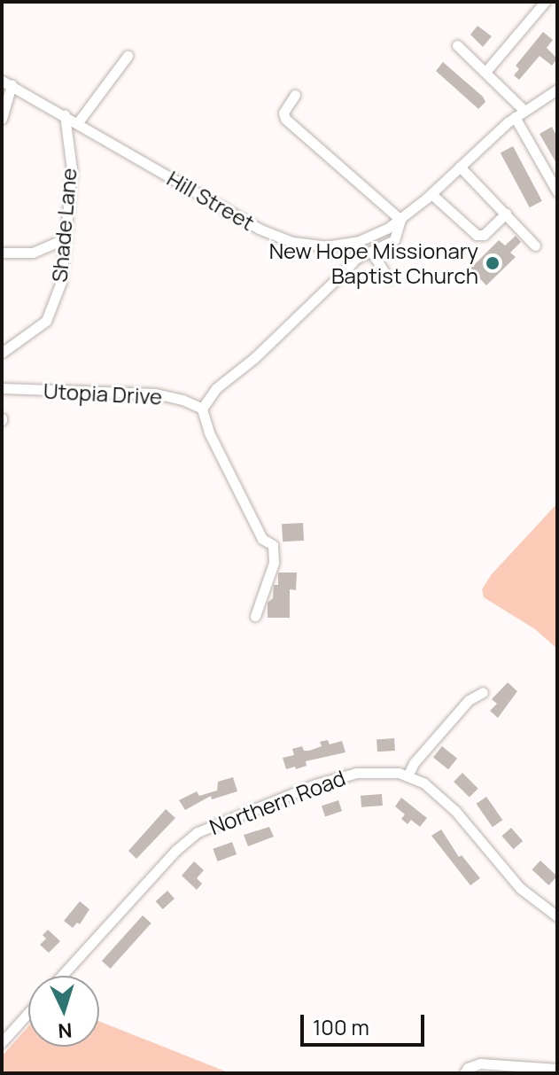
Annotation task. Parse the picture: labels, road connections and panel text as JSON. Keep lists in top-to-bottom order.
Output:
{
  "streets": {
    "street": [
      "Hill Street",
      "Shade Lane",
      "Utopia Drive",
      "Northern Road"
    ]
  },
  "crossings": [
    ["Hill Street", "Shade Lane"]
  ],
  "places": ["New Hope Missionary Baptist Church"],
  "scale_bar": "100 m",
  "north": "bottom"
}
